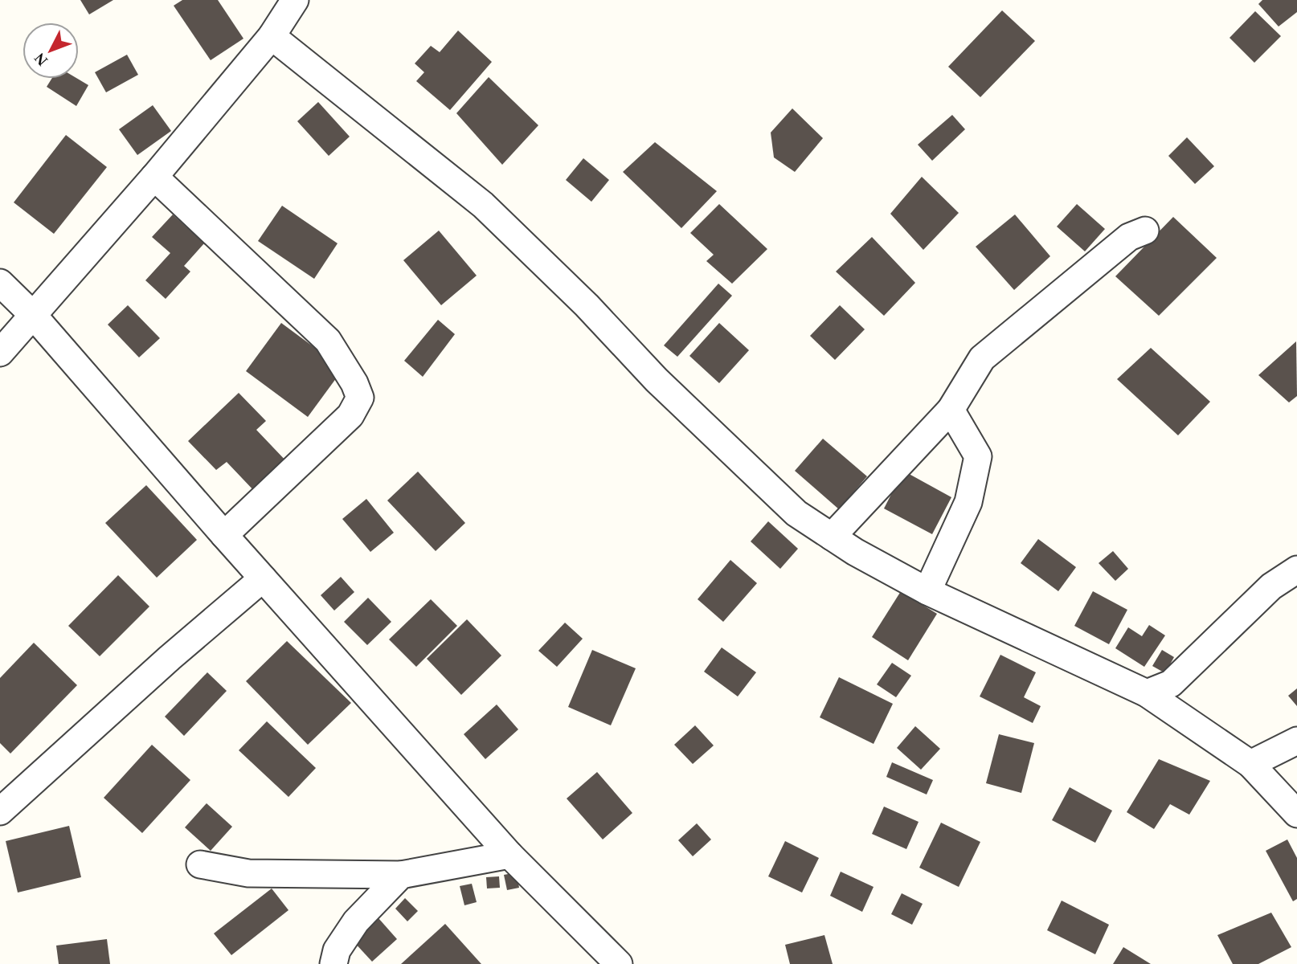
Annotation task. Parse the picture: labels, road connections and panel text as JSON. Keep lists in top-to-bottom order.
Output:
{
  "north": "bottom left"
}
